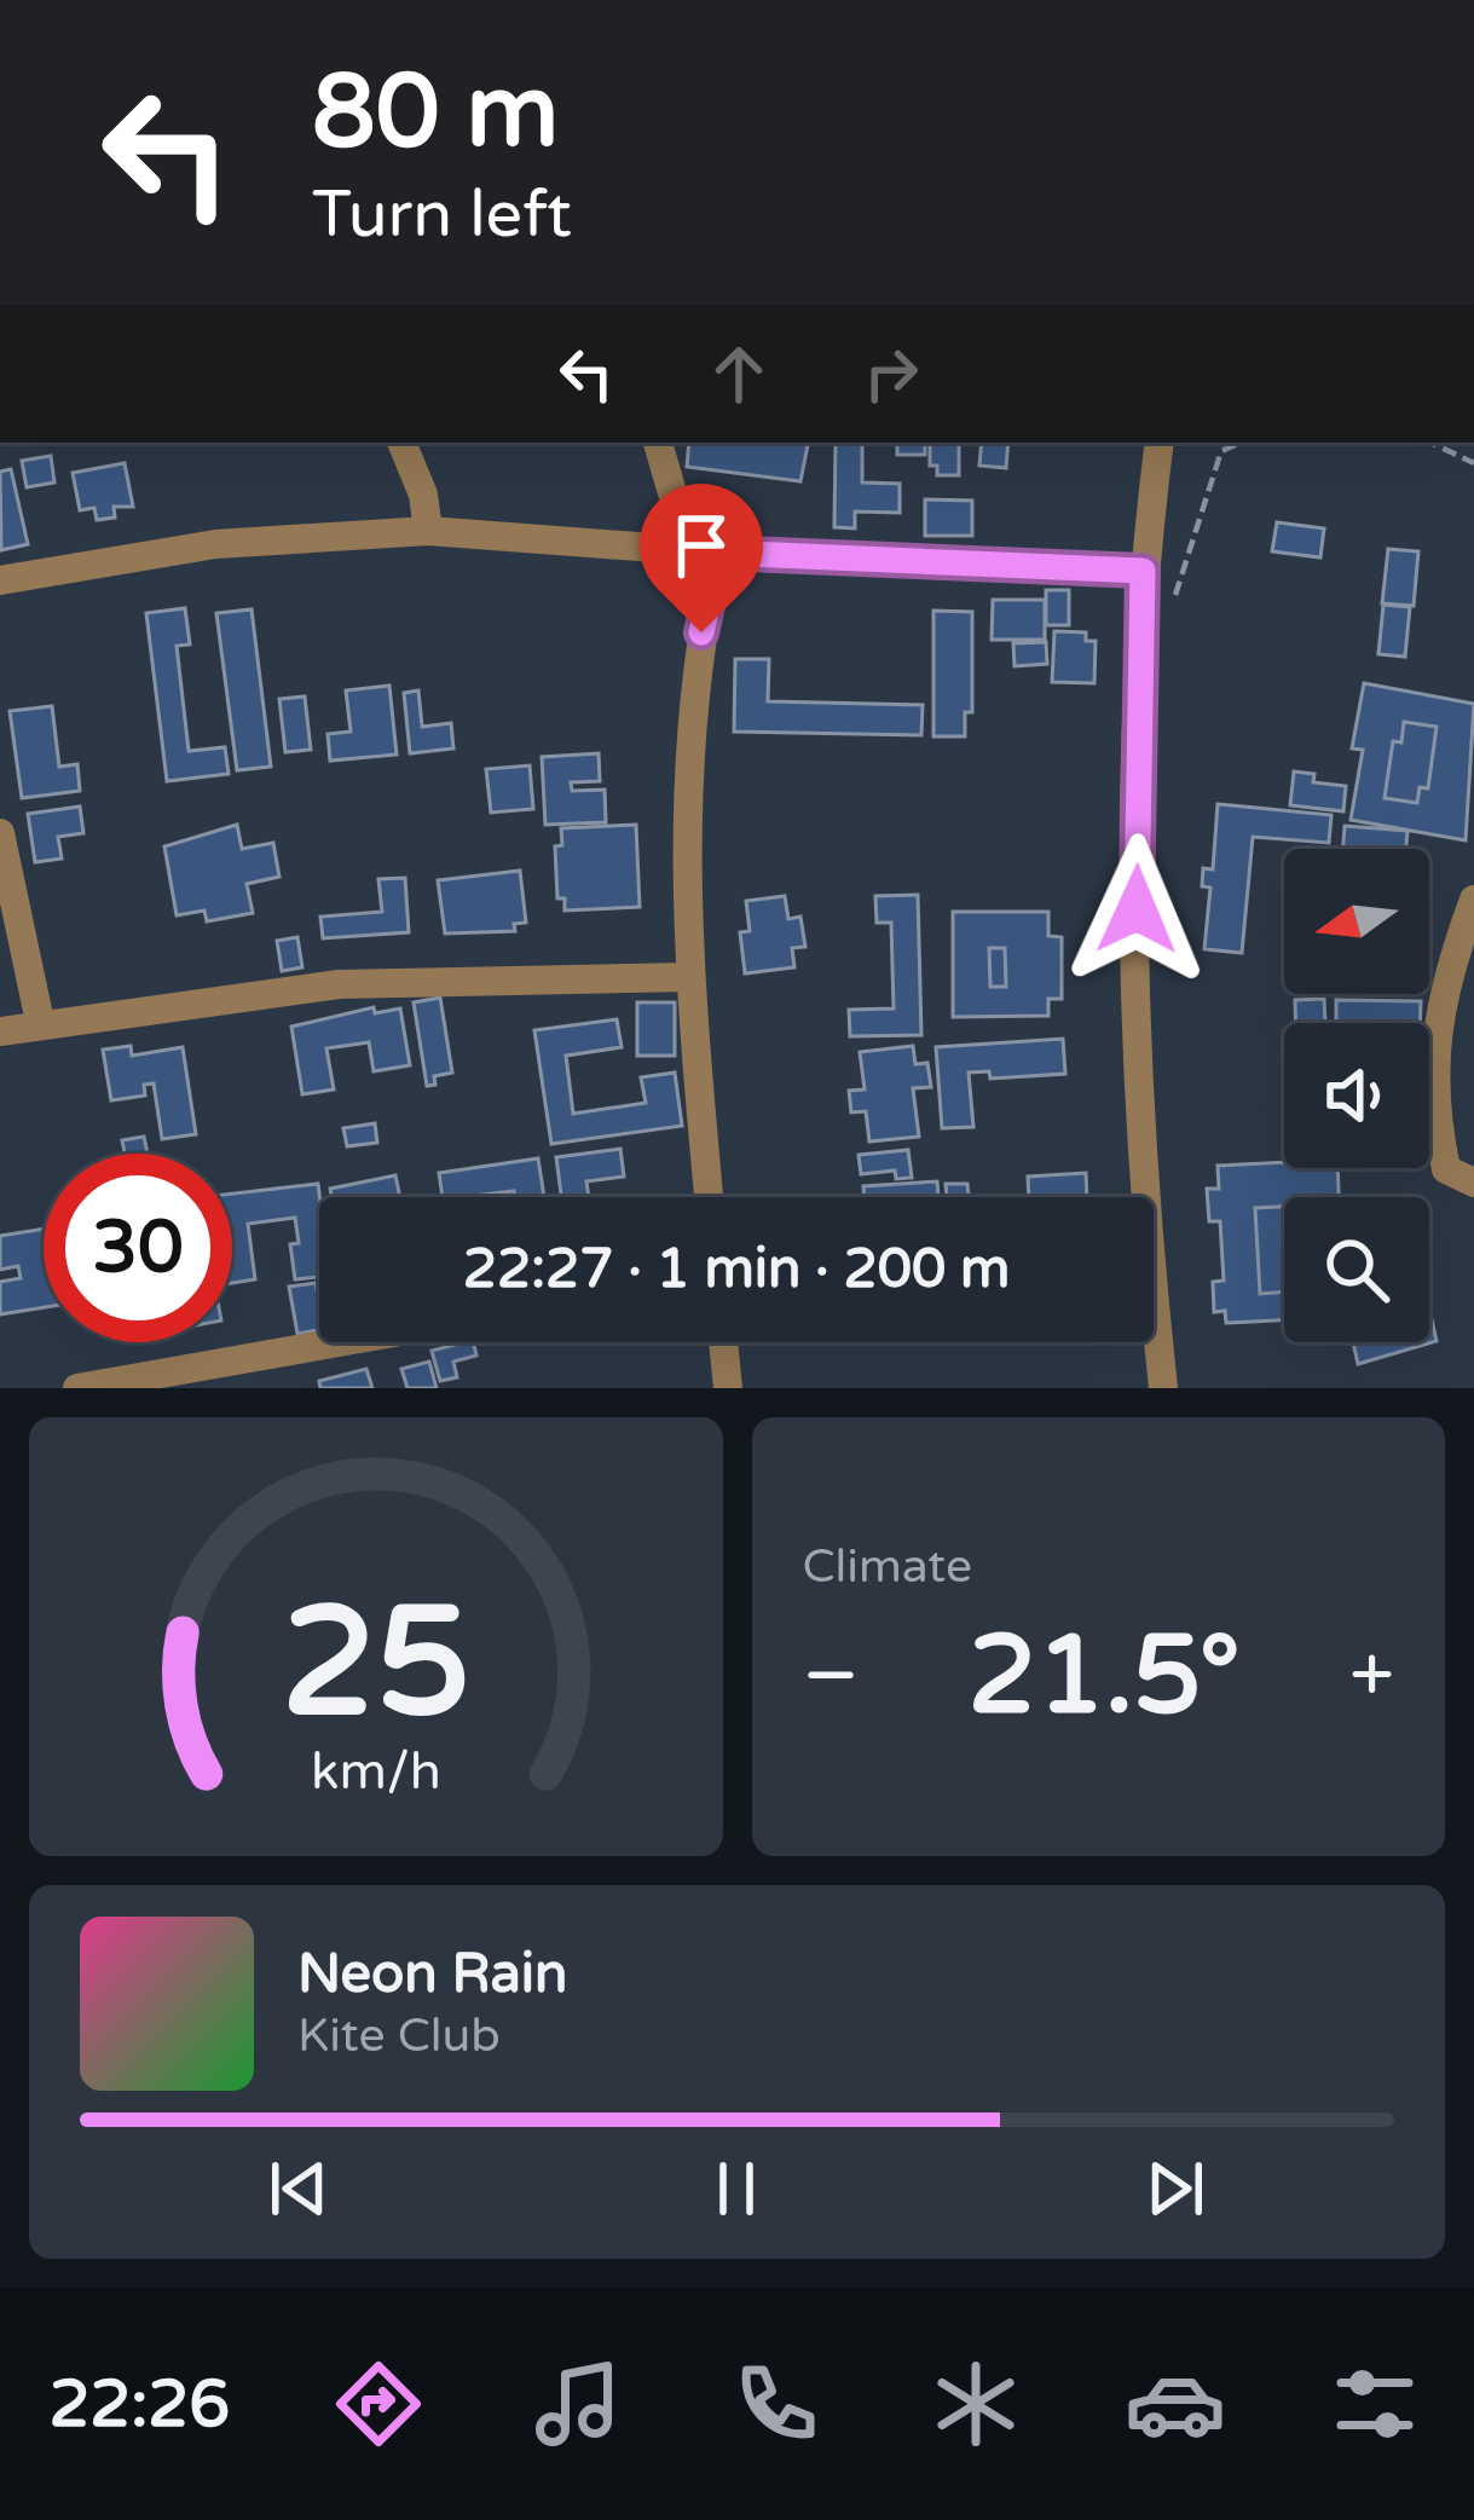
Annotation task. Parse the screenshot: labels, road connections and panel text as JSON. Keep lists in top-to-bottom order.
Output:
{
  "north": "left",
  "page": {
    "turn": ["80 m", "Turn left"],
    "limit": "30",
    "trip": "22:27 · 1 min · 200 m",
    "tile": "Climate",
    "heat": ["−", "21.5°", "+"],
    "song": ["Neon Rain", "Kite Club"],
    "tabs": "22:26",
    "gauge": ["25", "km/h"]
  }
}
